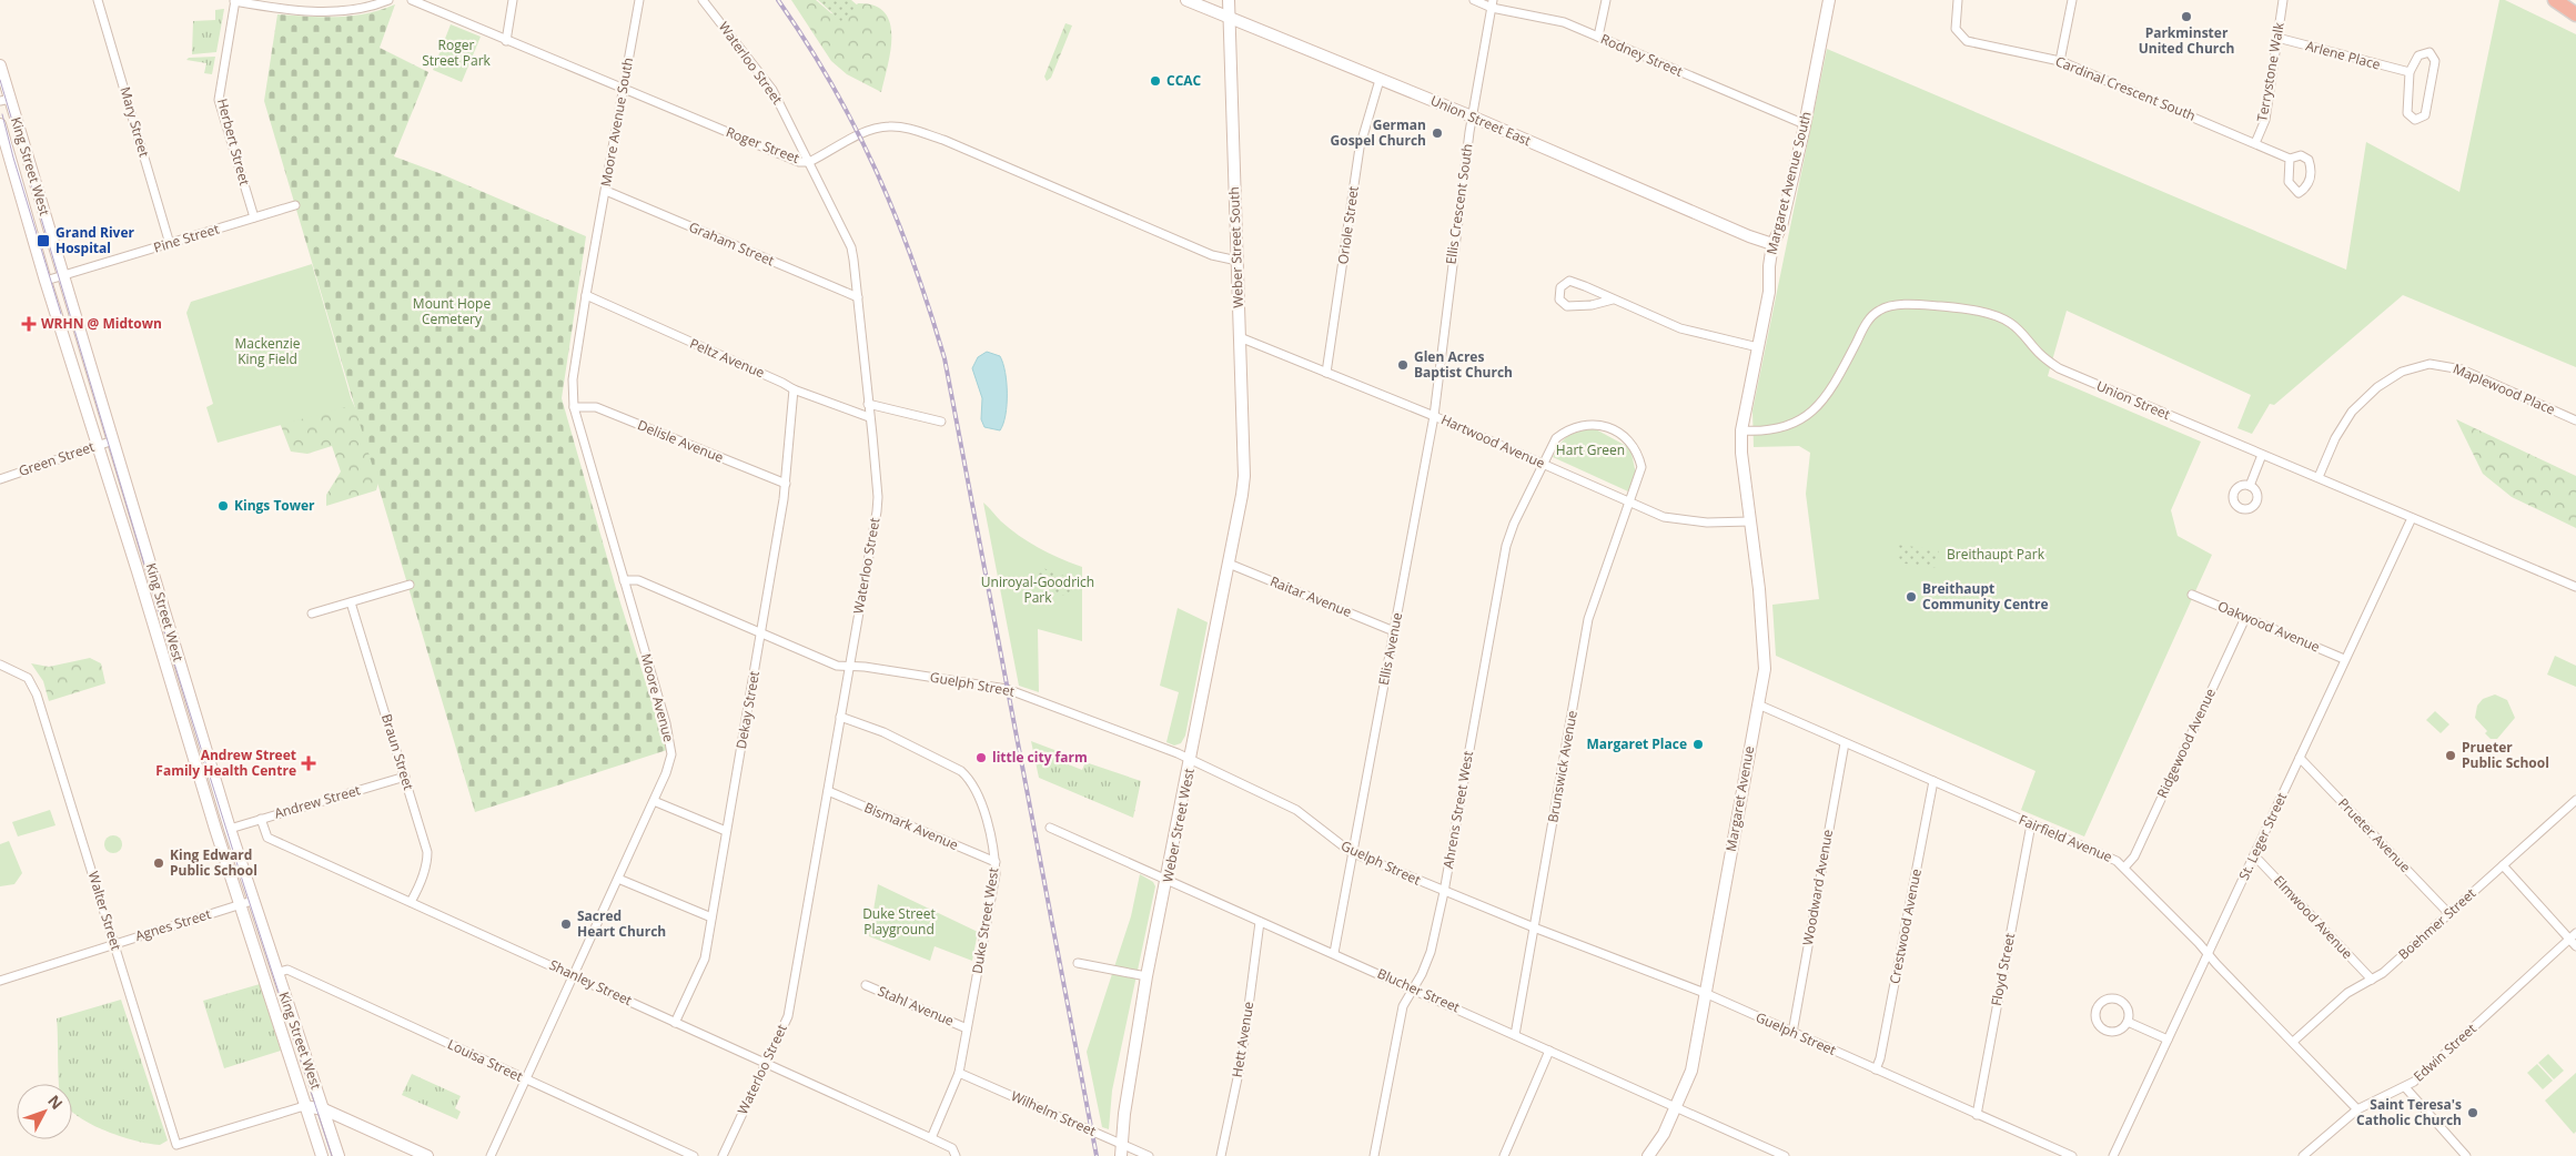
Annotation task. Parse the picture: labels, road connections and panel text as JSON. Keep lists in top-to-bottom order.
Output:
{
  "streets": {
    "main road": [
      "Union Street East",
      "King Street West",
      "Margaret Avenue South",
      "Weber Street South",
      "Margaret Avenue",
      "Weber Street West"
    ],
    "street": [
      "Rodney Street",
      "Arlene Place",
      "Waterloo Street",
      "Terrystone Walk",
      "Cardinal Crescent South",
      "Mary Street",
      "Moore Avenue South",
      "Herbert Street",
      "Roger Street",
      "Ellis Crescent South",
      "Oriole Street",
      "Pine Street",
      "Graham Street",
      "Peltz Avenue",
      "Maplewood Place",
      "Union Street",
      "Delisle Avenue",
      "Hartwood Avenue",
      "Green Street",
      "Raitar Avenue",
      "Oakwood Avenue",
      "Ellis Avenue",
      "Guelph Street",
      "Moore Avenue",
      "Dekay Street",
      "Ridgewood Avenue",
      "Braun Street",
      "Brunswick Avenue",
      "Andrew Street",
      "Ahrens Street West",
      "Bismark Avenue",
      "Prueter Avenue",
      "St. Leger Street",
      "Fairfield Avenue",
      "Woodward Avenue",
      "Walter Street",
      "Elmwood Avenue",
      "Duke Street West",
      "Boehmer Street",
      "Agnes Street",
      "Crestwood Avenue",
      "Floyd Street",
      "Shanley Street",
      "Blucher Street",
      "Stahl Avenue",
      "Hett Avenue",
      "Edwin Street",
      "Louisa Street",
      "Wilhelm Street"
    ]
  },
  "crossings": [
    ["Rodney Street", "Margaret Avenue South"],
    ["Rodney Street", "Ellis Crescent South"],
    ["Arlene Place", "Terrystone Walk"],
    ["Waterloo Street", "Roger Street"],
    ["Waterloo Street", "Graham Street"],
    ["Waterloo Street", "Peltz Avenue"],
    ["Waterloo Street", "Guelph Street"],
    ["Waterloo Street", "Bismark Avenue"],
    ["Waterloo Street", "Duke Street West"],
    ["Waterloo Street", "Shanley Street"],
    ["Terrystone Walk", "Cardinal Crescent South"],
    ["Union Street East", "Margaret Avenue South"],
    ["Union Street East", "Ellis Crescent South"],
    ["Union Street East", "Oriole Street"],
    ["Union Street East", "Weber Street South"],
    ["Mary Street", "Pine Street"],
    ["Moore Avenue South", "Roger Street"],
    ["Moore Avenue South", "Graham Street"],
    ["Moore Avenue South", "Moore Avenue"],
    ["Herbert Street", "Pine Street"],
    ["Roger Street", "Weber Street South"],
    ["King Street West", "Pine Street"],
    ["King Street West", "Green Street"],
    ["King Street West", "Andrew Street"],
    ["King Street West", "Walter Street"],
    ["King Street West", "Agnes Street"],
    ["King Street West", "Louisa Street"],
    ["Margaret Avenue South", "Union Street"],
    ["Margaret Avenue South", "Margaret Avenue"],
    ["Ellis Crescent South", "Ellis Avenue"],
    ["Oriole Street", "Hartwood Avenue"],
    ["Weber Street South", "Hartwood Avenue"],
    ["Weber Street South", "Weber Street West"],
    ["Peltz Avenue", "Moore Avenue"],
    ["Peltz Avenue", "Dekay Street"],
    ["Maplewood Place", "Union Street"],
    ["Union Street", "Margaret Avenue"],
    ["Union Street", "St. Leger Street"],
    ["Delisle Avenue", "Moore Avenue"],
    ["Delisle Avenue", "Dekay Street"],
    ["Hartwood Avenue", "Ellis Avenue"],
    ["Hartwood Avenue", "Brunswick Avenue"],
    ["Hartwood Avenue", "Margaret Avenue"],
    ["Hartwood Avenue", "Ahrens Street West"],
    ["Raitar Avenue", "Ellis Avenue"],
    ["Raitar Avenue", "Weber Street West"],
    ["Oakwood Avenue", "Ridgewood Avenue"],
    ["Oakwood Avenue", "St. Leger Street"],
    ["Ellis Avenue", "Guelph Street"],
    ["Ellis Avenue", "Blucher Street"],
    ["Guelph Street", "Moore Avenue"],
    ["Guelph Street", "Dekay Street"],
    ["Guelph Street", "Brunswick Avenue"],
    ["Guelph Street", "Margaret Avenue"],
    ["Guelph Street", "Ahrens Street West"],
    ["Guelph Street", "Weber Street West"],
    ["Guelph Street", "Woodward Avenue"],
    ["Guelph Street", "Crestwood Avenue"],
    ["Guelph Street", "Floyd Street"],
    ["Moore Avenue", "Shanley Street"],
    ["Moore Avenue", "Louisa Street"],
    ["Dekay Street", "Shanley Street"],
    ["Ridgewood Avenue", "Fairfield Avenue"],
    ["Braun Street", "Andrew Street"],
    ["Braun Street", "Shanley Street"],
    ["Brunswick Avenue", "Ahrens Street West"],
    ["Brunswick Avenue", "Blucher Street"],
    ["Margaret Avenue", "Fairfield Avenue"],
    ["Margaret Avenue", "Blucher Street"],
    ["Andrew Street", "Shanley Street"],
    ["Ahrens Street West", "Blucher Street"],
    ["Weber Street West", "Blucher Street"],
    ["Weber Street West", "Wilhelm Street"],
    ["Bismark Avenue", "Duke Street West"],
    ["Prueter Avenue", "St. Leger Street"],
    ["Prueter Avenue", "Boehmer Street"],
    ["St. Leger Street", "Fairfield Avenue"],
    ["St. Leger Street", "Elmwood Avenue"],
    ["Fairfield Avenue", "Woodward Avenue"],
    ["Fairfield Avenue", "Boehmer Street"],
    ["Fairfield Avenue", "Crestwood Avenue"],
    ["Fairfield Avenue", "Floyd Street"],
    ["Fairfield Avenue", "Edwin Street"],
    ["Walter Street", "Agnes Street"],
    ["Elmwood Avenue", "Boehmer Street"],
    ["Duke Street West", "Shanley Street"],
    ["Duke Street West", "Stahl Avenue"],
    ["Duke Street West", "Wilhelm Street"],
    ["Blucher Street", "Hett Avenue"]
  ],
  "parks": [
    "Roger Street Park",
    "Mount Hope Cemetery",
    "Mackenzie King Field",
    "Hart Green",
    "Breithaupt Park",
    "Uniroyal-Goodrich Park",
    "Duke Street Playground"
  ],
  "places": {
    "other": [
      "Parkminster United Church",
      "CCAC",
      "German Gospel Church",
      "Glen Acres Baptist Church",
      "Kings Tower",
      "Breithaupt Community Centre",
      "Margaret Place",
      "Prueter Public School",
      "little city farm",
      "King Edward Public School",
      "Sacred Heart Church",
      "Saint Teresa's Catholic Church"
    ],
    "transit": ["Grand River Hospital"],
    "health": ["WRHN @ Midtown", "Andrew Street Family Health Centre"]
  },
  "north": "top right"
}
